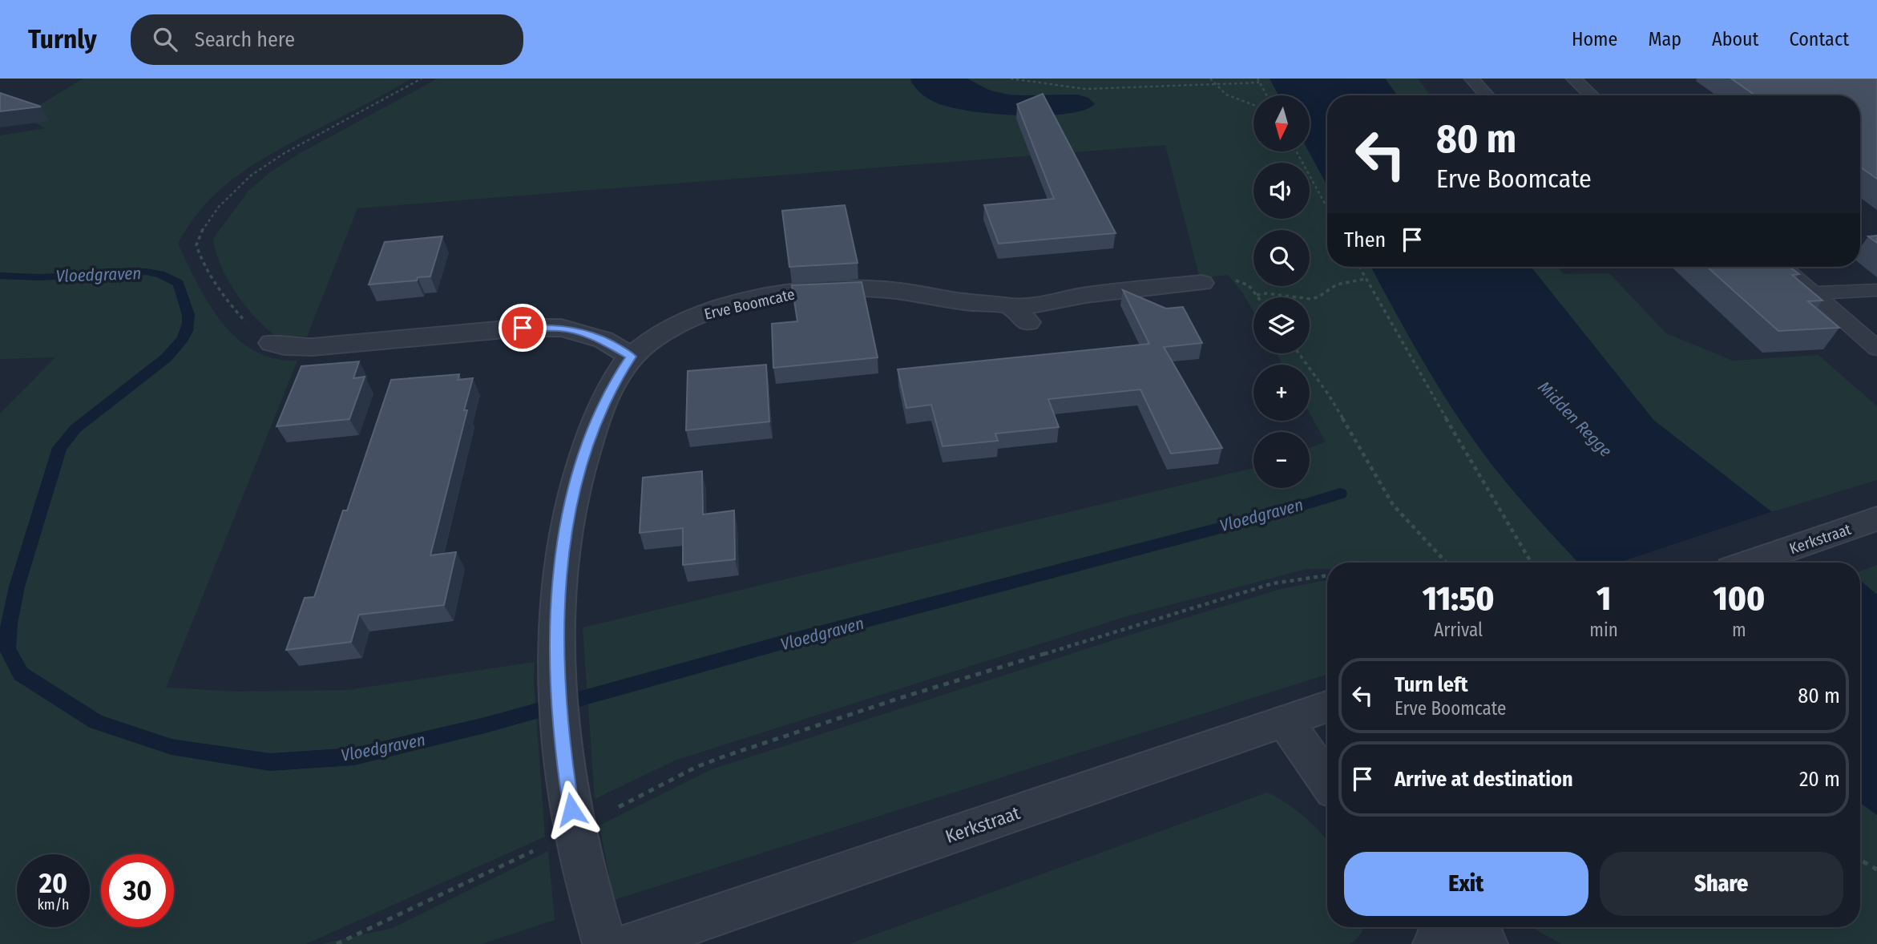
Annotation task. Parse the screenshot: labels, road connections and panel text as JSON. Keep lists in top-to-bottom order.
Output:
{
  "streets": {
    "street": ["Erve Boomcate", "Kerkstraat"]
  },
  "water": ["Vloedgraven", "Midden Regge"],
  "north": "bottom",
  "page": {
    "header": "Turnly",
    "search": "Search here",
    "nav": [
      "Home",
      "Map",
      "About",
      "Contact"
    ],
    "map_buttons": ["+", "−"],
    "turn": ["80 m", "Erve Boomcate"],
    "then": "Then",
    "eta": [
      "11:50",
      "Arrival",
      "1",
      "min",
      "100",
      "m"
    ],
    "list": [
      {
        "name": "Turn left",
        "note": "Erve Boomcate",
        "value": "80 m"
      },
      {
        "name": "Arrive at destination",
        "value": "20 m"
      }
    ],
    "buttons": ["Exit", "Share"],
    "speed": "20 km/h",
    "limit": "30"
  }
}
